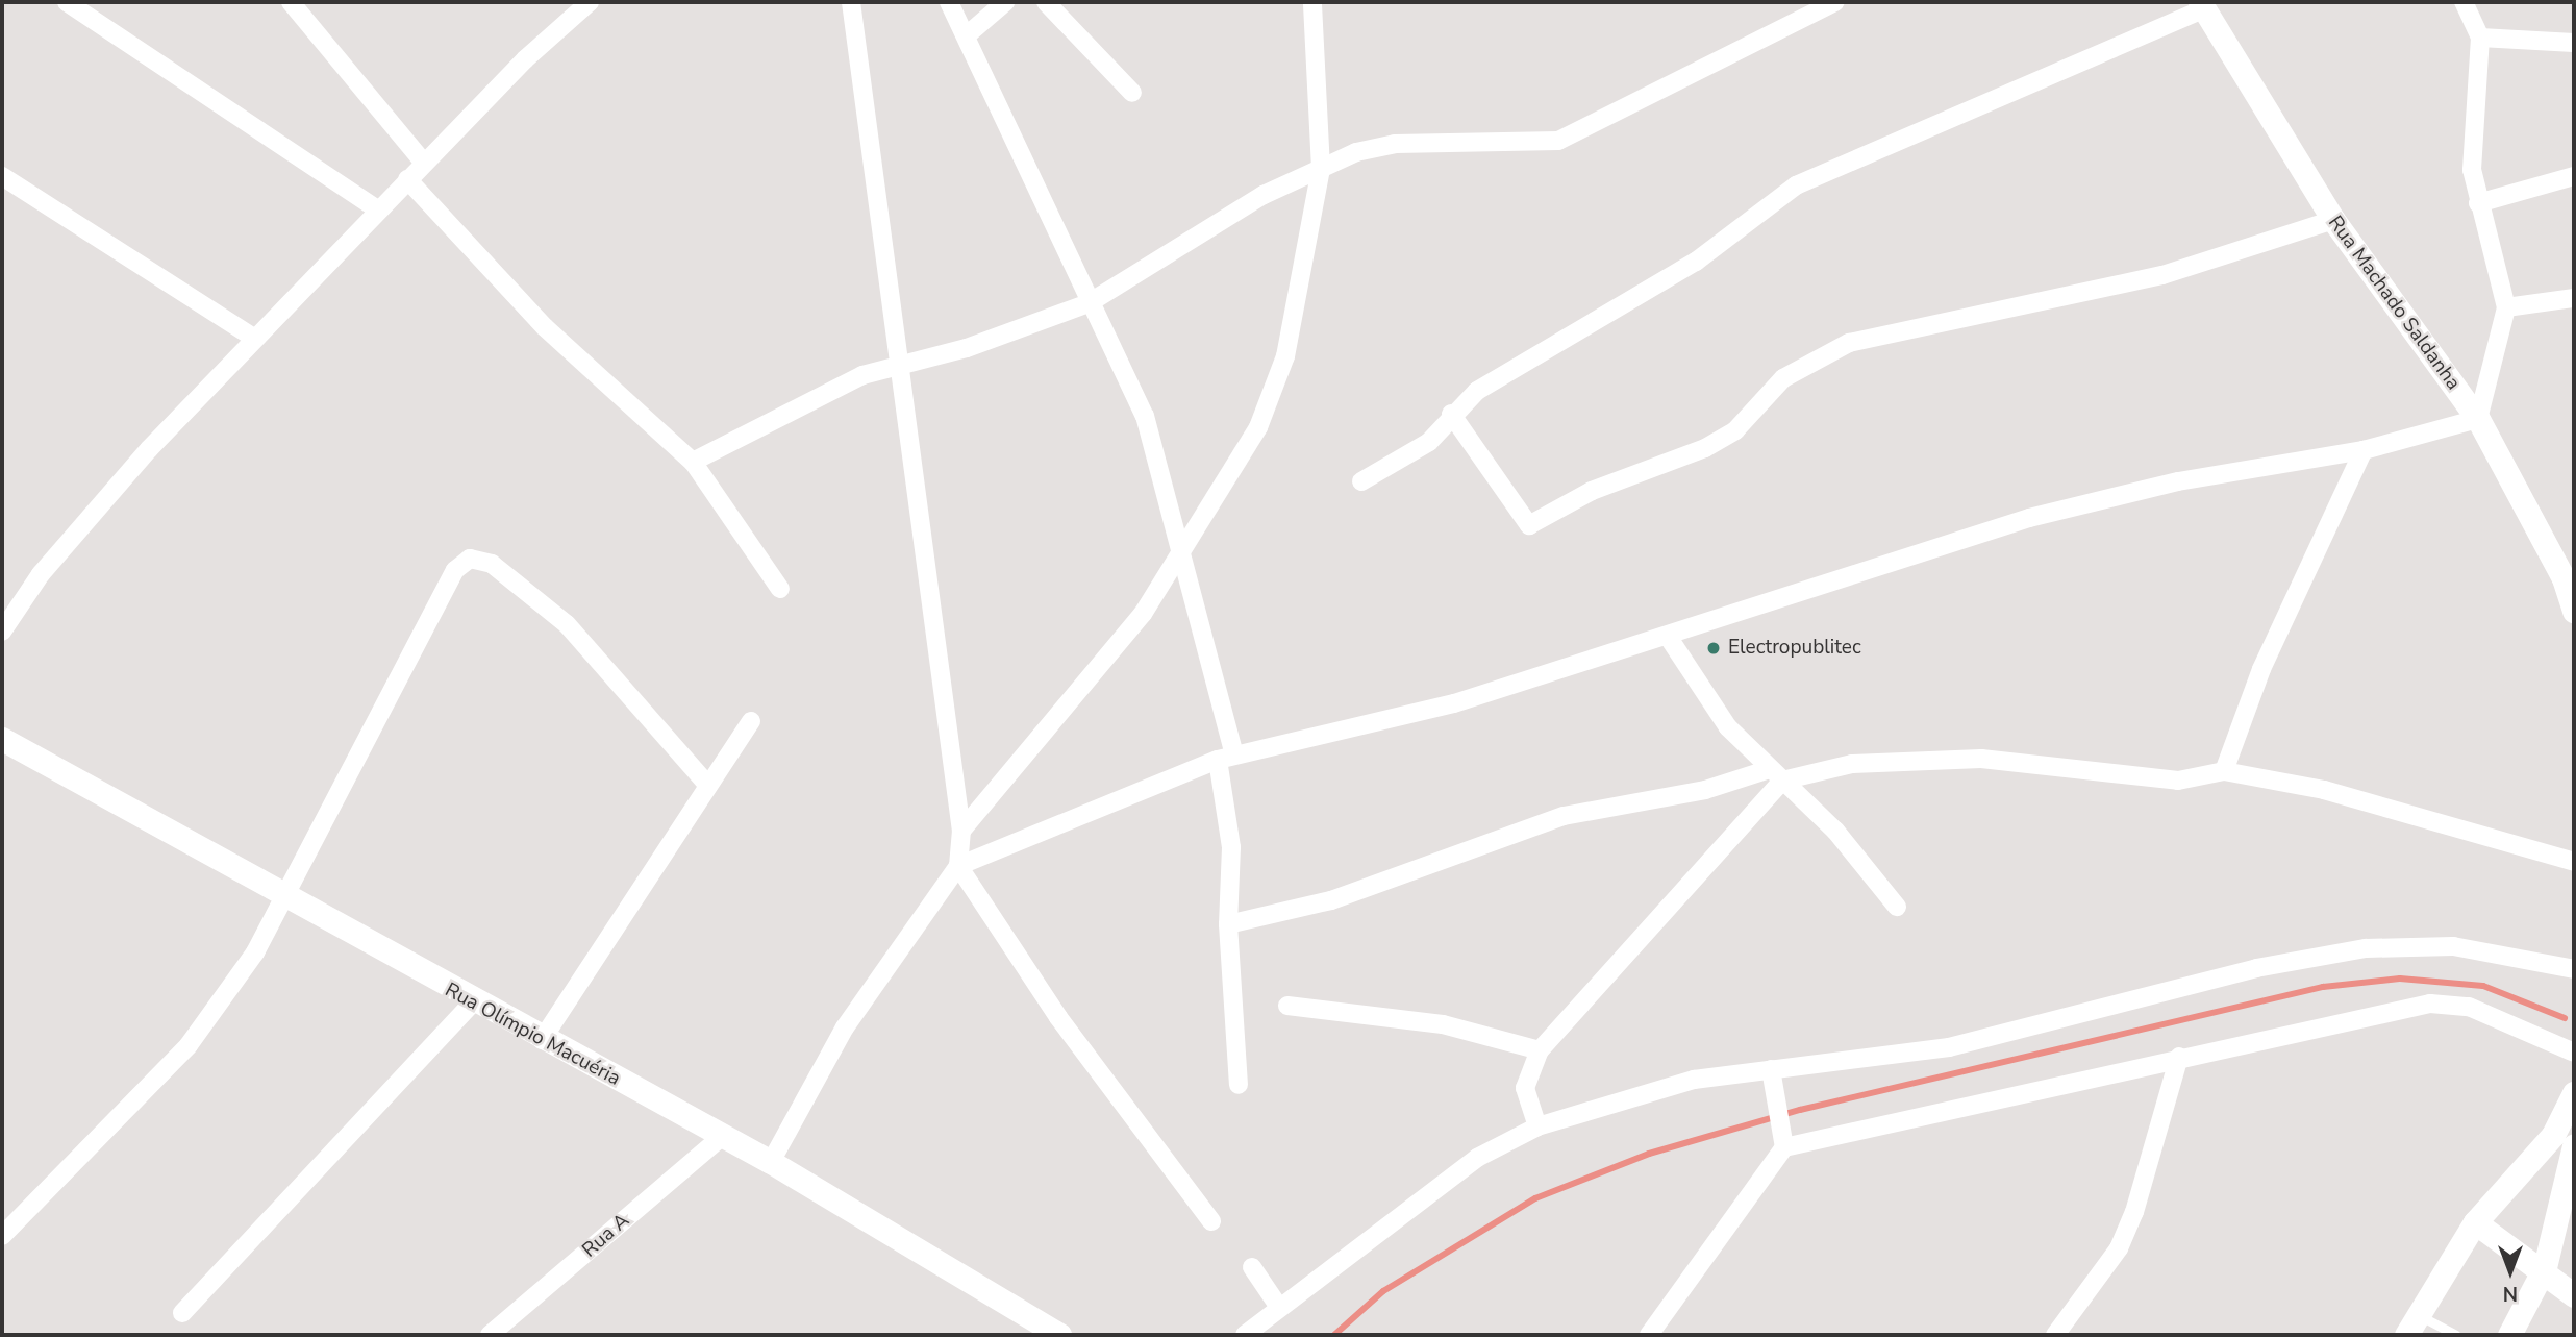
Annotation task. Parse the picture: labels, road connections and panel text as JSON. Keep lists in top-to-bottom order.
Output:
{
  "streets": {
    "street": ["Rua Machado Saldanha", "Rua Olímpio Macuéria", "Rua A"]
  },
  "crossings": [
    ["Rua Olímpio Macuéria", "Rua A"]
  ],
  "places": ["Electropublitec"],
  "north": "bottom"
}
